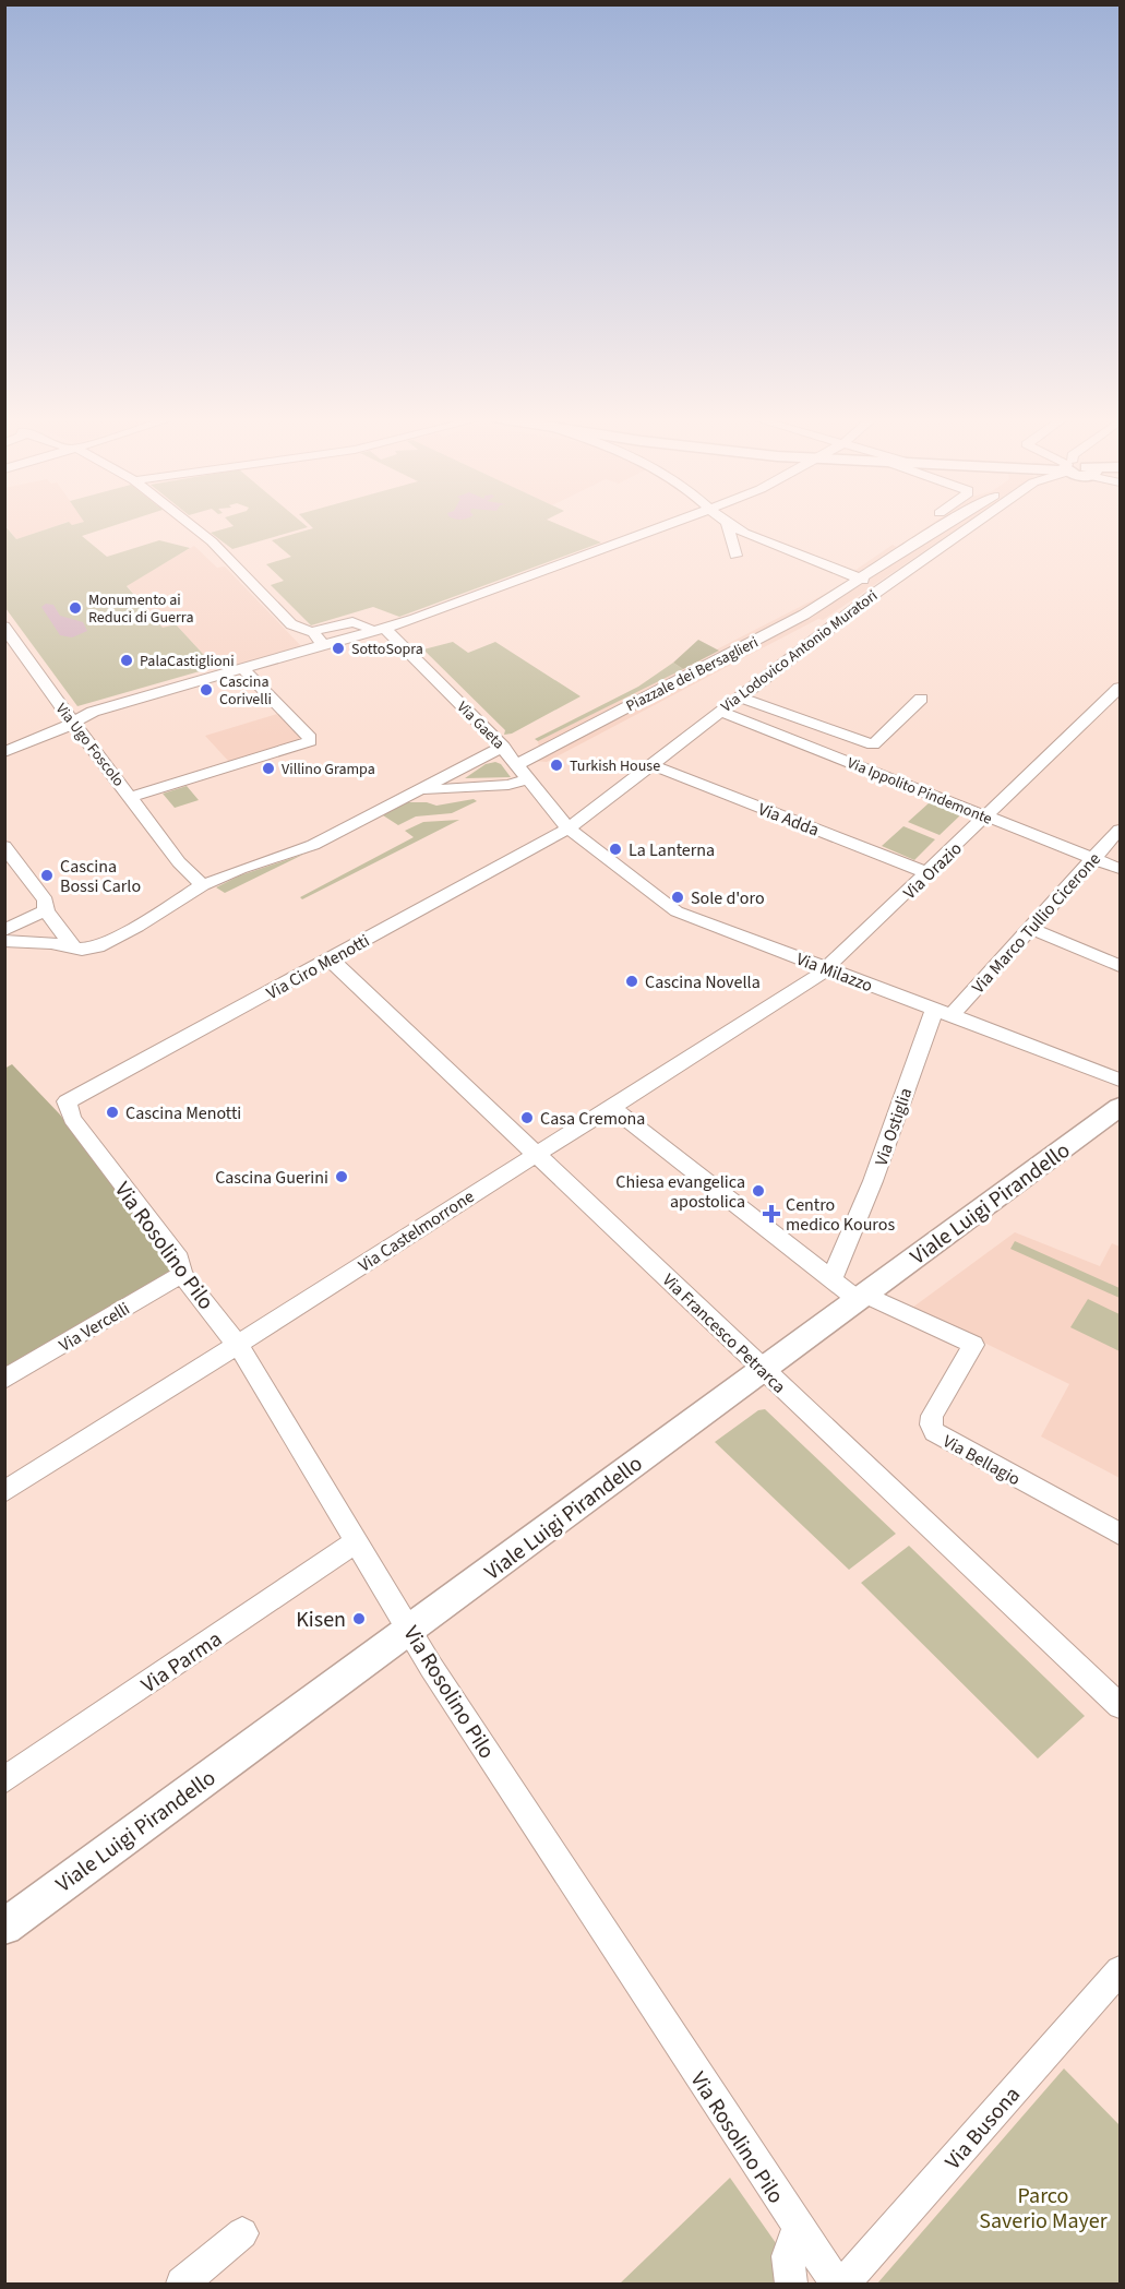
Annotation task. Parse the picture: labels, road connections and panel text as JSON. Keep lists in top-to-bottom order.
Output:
{
  "streets": {
    "main road": ["Viale Luigi Pirandello"],
    "street": [
      "Via Lodovico Antonio Muratori",
      "Piazzale dei Bersaglieri",
      "Via Gaeta",
      "Via Ugo Foscolo",
      "Via Ippolito Pindemonte",
      "Via Adda",
      "Via Orazio",
      "Via Marco Tullio Cicerone",
      "Via Ciro Menotti",
      "Via Milazzo",
      "Via Ostiglia",
      "Via Castelmorrone",
      "Via Rosolino Pilo",
      "Via Vercelli",
      "Via Francesco Petrarca",
      "Via Bellagio",
      "Via Parma",
      "Via Busona"
    ]
  },
  "crossings": [
    ["Via Lodovico Antonio Muratori", "Via Gaeta"],
    ["Via Lodovico Antonio Muratori", "Via Ippolito Pindemonte"],
    ["Via Lodovico Antonio Muratori", "Via Adda"],
    ["Via Lodovico Antonio Muratori", "Via Ciro Menotti"],
    ["Via Lodovico Antonio Muratori", "Via Milazzo"],
    ["Piazzale dei Bersaglieri", "Via Gaeta"],
    ["Via Gaeta", "Via Ciro Menotti"],
    ["Via Gaeta", "Via Milazzo"],
    ["Via Ippolito Pindemonte", "Via Orazio"],
    ["Via Ippolito Pindemonte", "Via Marco Tullio Cicerone"],
    ["Via Adda", "Via Orazio"],
    ["Via Orazio", "Via Milazzo"],
    ["Via Orazio", "Via Castelmorrone"],
    ["Via Marco Tullio Cicerone", "Via Milazzo"],
    ["Via Marco Tullio Cicerone", "Via Ostiglia"],
    ["Via Ciro Menotti", "Via Milazzo"],
    ["Via Ciro Menotti", "Via Rosolino Pilo"],
    ["Via Ciro Menotti", "Via Francesco Petrarca"],
    ["Via Milazzo", "Via Ostiglia"],
    ["Via Milazzo", "Via Castelmorrone"],
    ["Viale Luigi Pirandello", "Via Rosolino Pilo"],
    ["Viale Luigi Pirandello", "Via Francesco Petrarca"],
    ["Viale Luigi Pirandello", "Via Bellagio"],
    ["Via Castelmorrone", "Via Rosolino Pilo"],
    ["Via Castelmorrone", "Via Francesco Petrarca"],
    ["Via Rosolino Pilo", "Via Vercelli"],
    ["Via Rosolino Pilo", "Via Parma"]
  ],
  "parks": ["Parco Saverio Mayer"],
  "places": {
    "other": [
      "Monumento ai Reduci di Guerra",
      "SottoSopra",
      "PalaCastiglioni",
      "Cascina Corivelli",
      "Turkish House",
      "Villino Grampa",
      "La Lanterna",
      "Cascina Bossi Carlo",
      "Sole d'oro",
      "Cascina Novella",
      "Cascina Menotti",
      "Casa Cremona",
      "Cascina Guerini",
      "Chiesa evangelica apostolica",
      "Kisen"
    ],
    "health": ["Centro medico Kouros"]
  }
}
